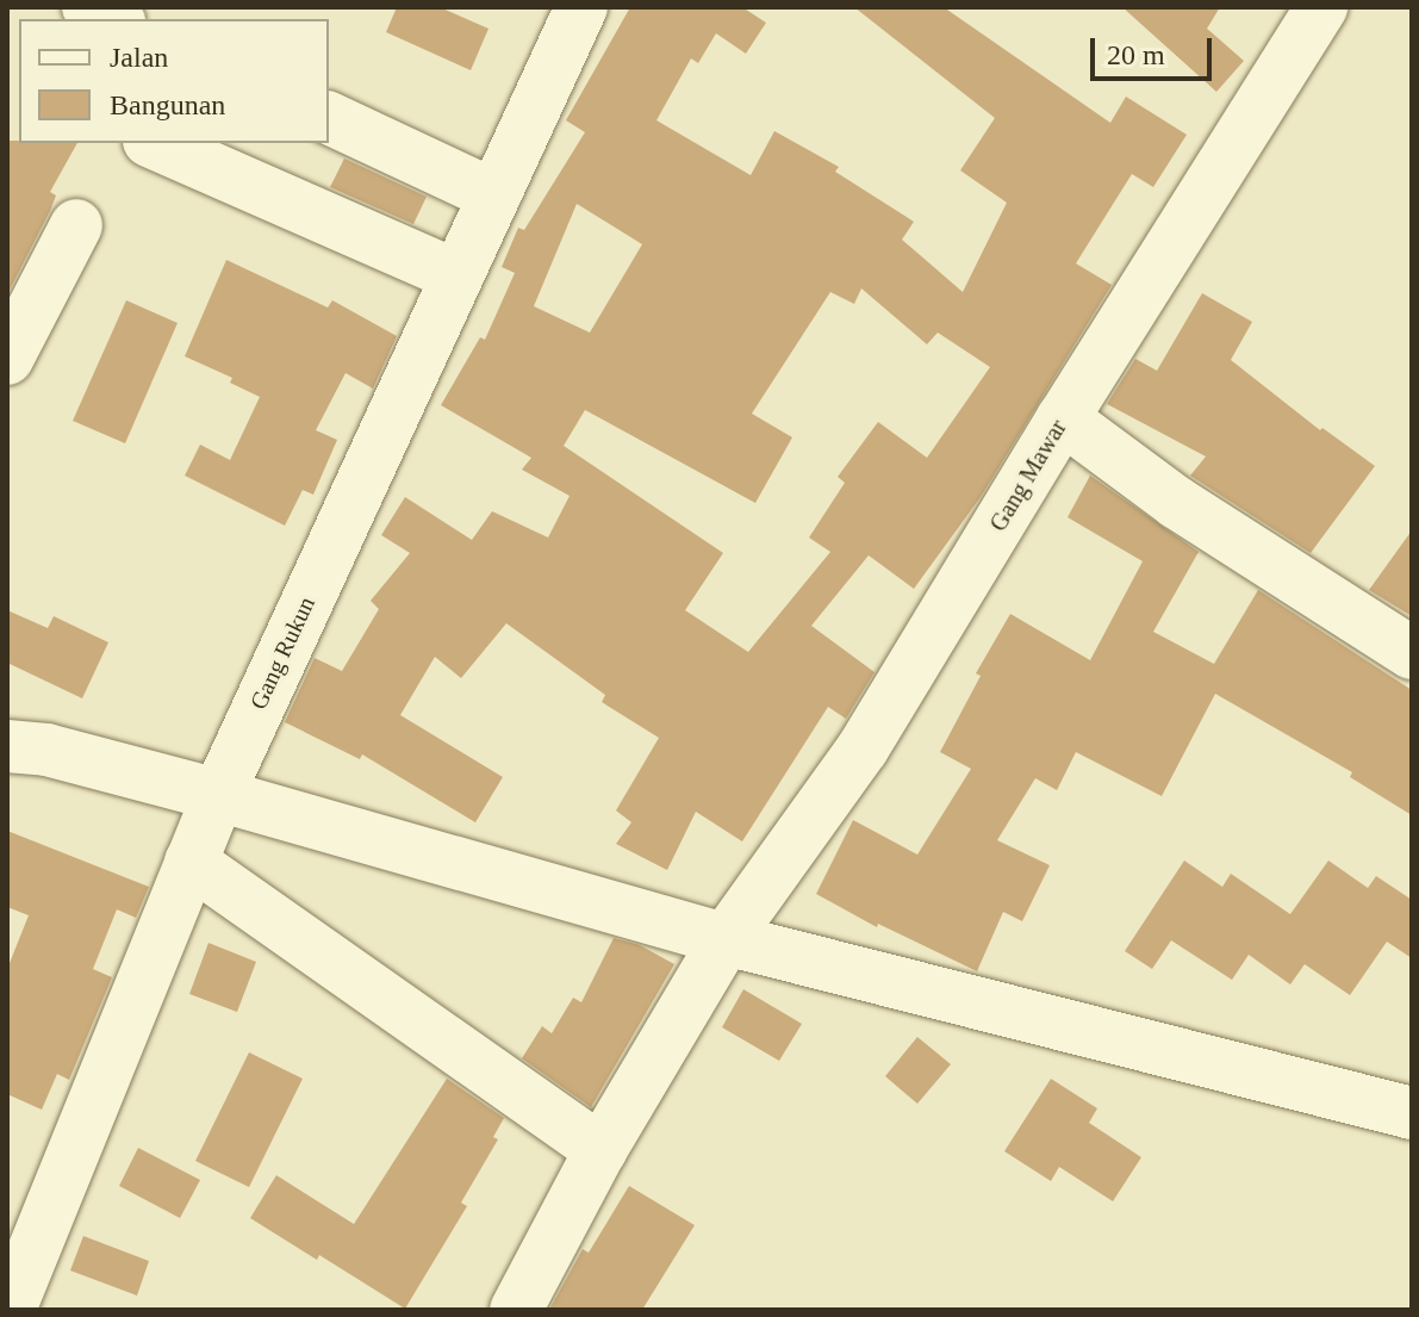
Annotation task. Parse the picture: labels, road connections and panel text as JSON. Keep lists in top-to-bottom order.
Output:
{
  "streets": {
    "street": ["Gang Mawar", "Gang Rukun"]
  },
  "legend": ["Jalan", "Bangunan"],
  "scale_bar": "20 m"
}
